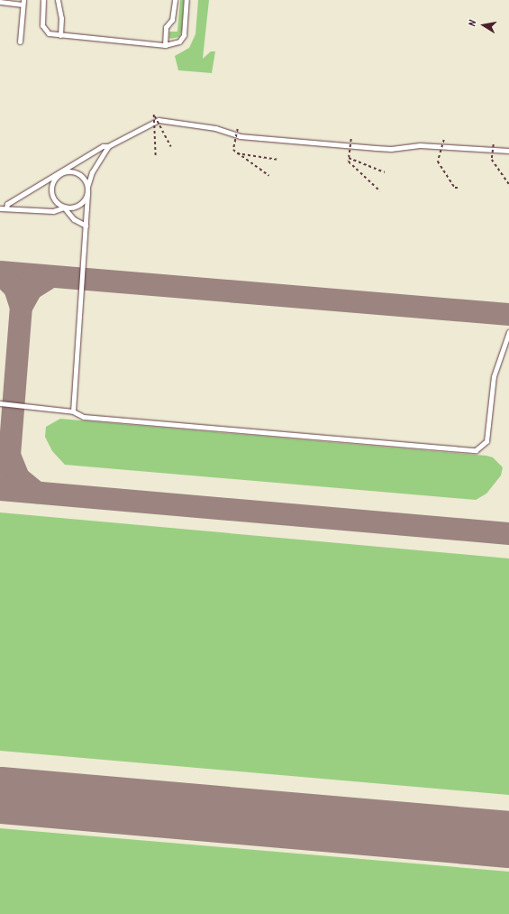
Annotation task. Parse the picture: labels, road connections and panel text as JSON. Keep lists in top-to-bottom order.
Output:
{
  "north": "left"
}
